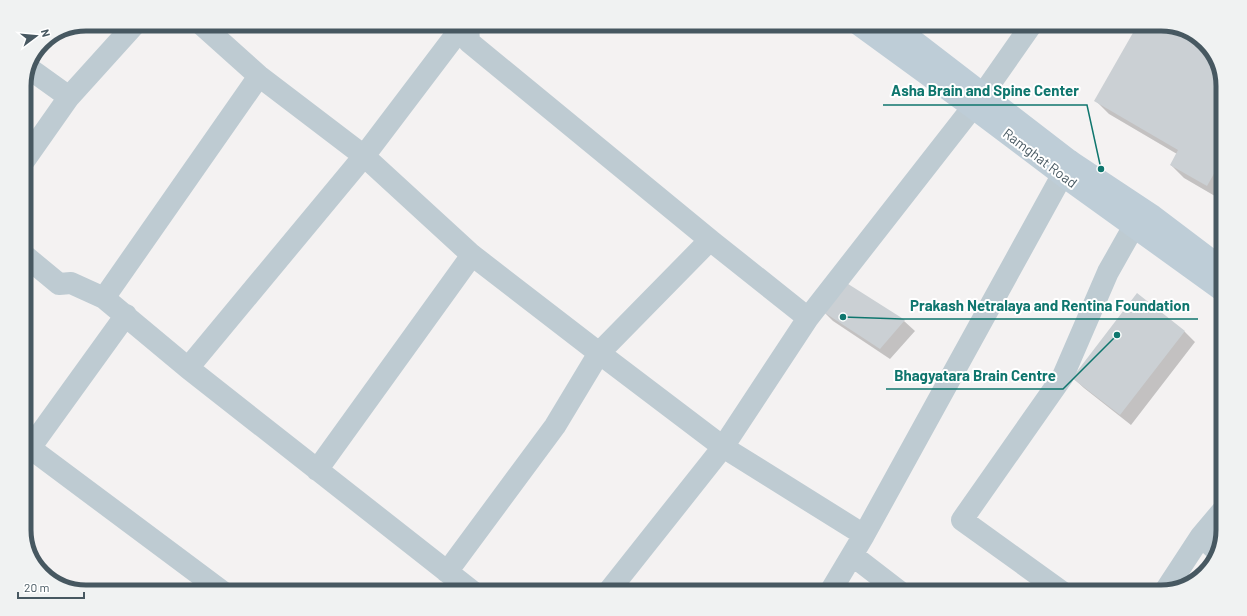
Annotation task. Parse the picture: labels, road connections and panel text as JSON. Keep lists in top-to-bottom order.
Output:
{
  "streets": {
    "main road": ["Ramghat Road"]
  },
  "places": ["Asha Brain and Spine Center", "Prakash Netralaya and Rentina Foundation", "Bhagyatara Brain Centre"],
  "scale_bar": "20 m",
  "north": "right"
}
